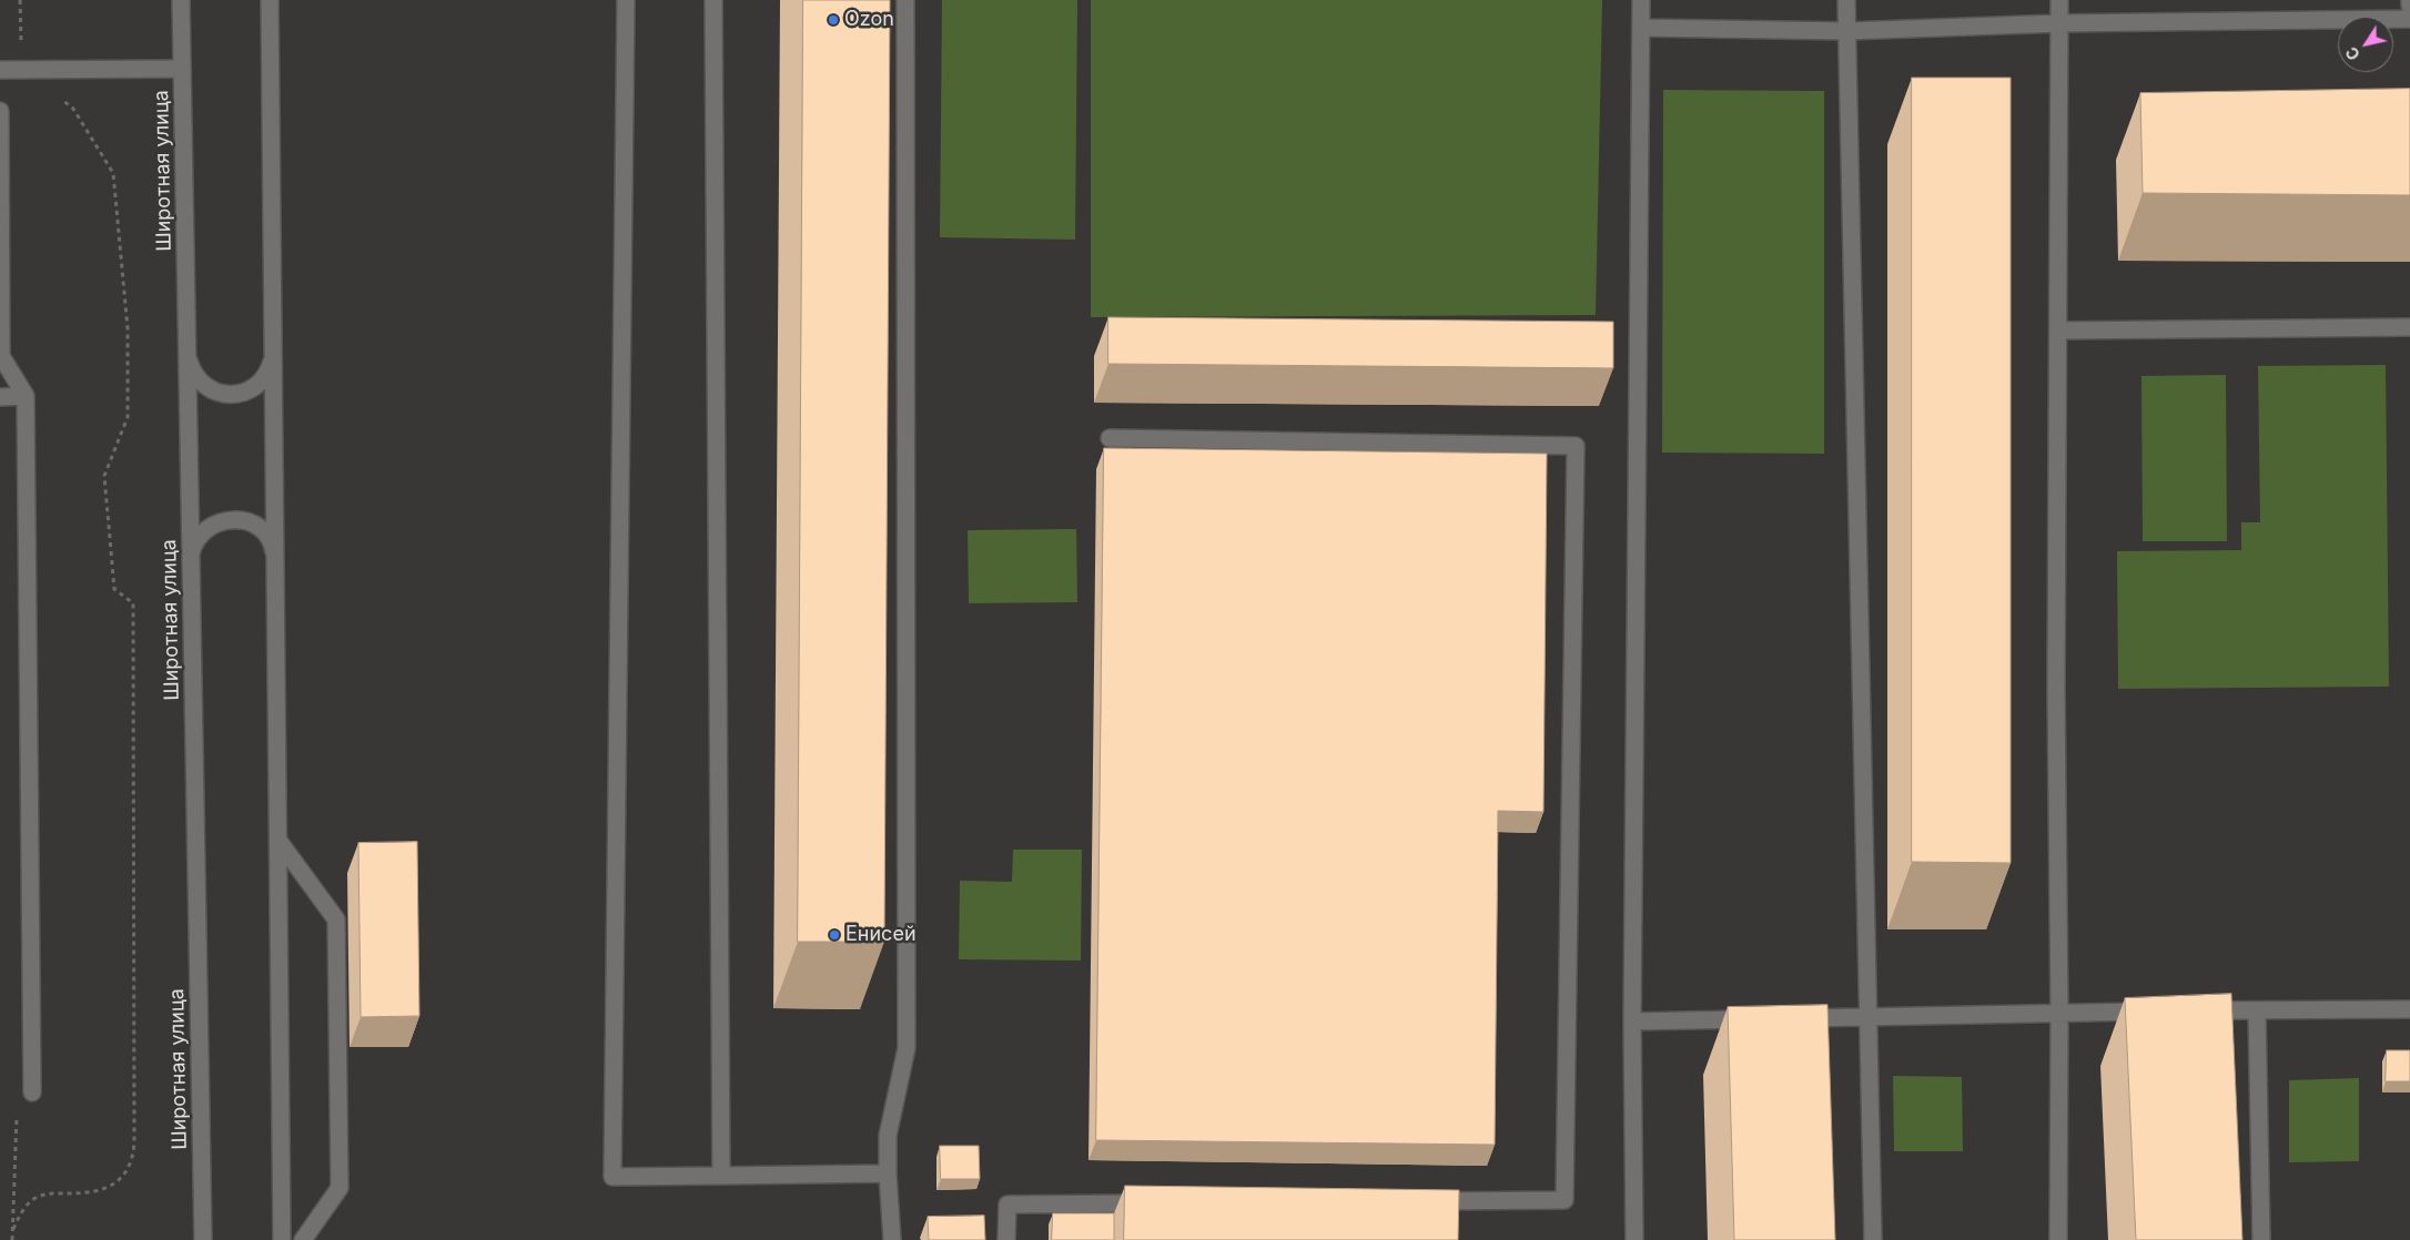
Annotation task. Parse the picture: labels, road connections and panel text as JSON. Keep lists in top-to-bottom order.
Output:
{
  "streets": {
    "main road": ["Широтная улица"]
  },
  "places": ["Ozon", "Енисей"],
  "north": "bottom left"
}
